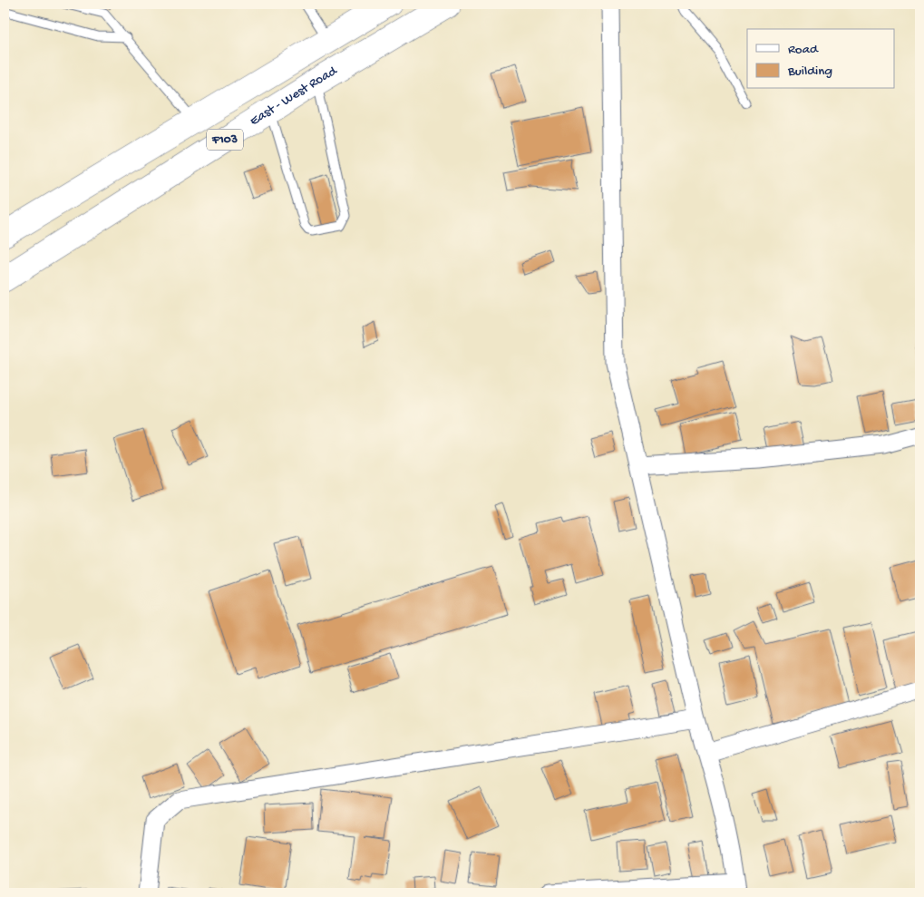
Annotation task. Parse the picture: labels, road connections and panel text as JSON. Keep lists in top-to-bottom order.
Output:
{
  "streets": {
    "main road": ["East - West Road", "F103"]
  },
  "legend": ["Road", "Building"]
}
